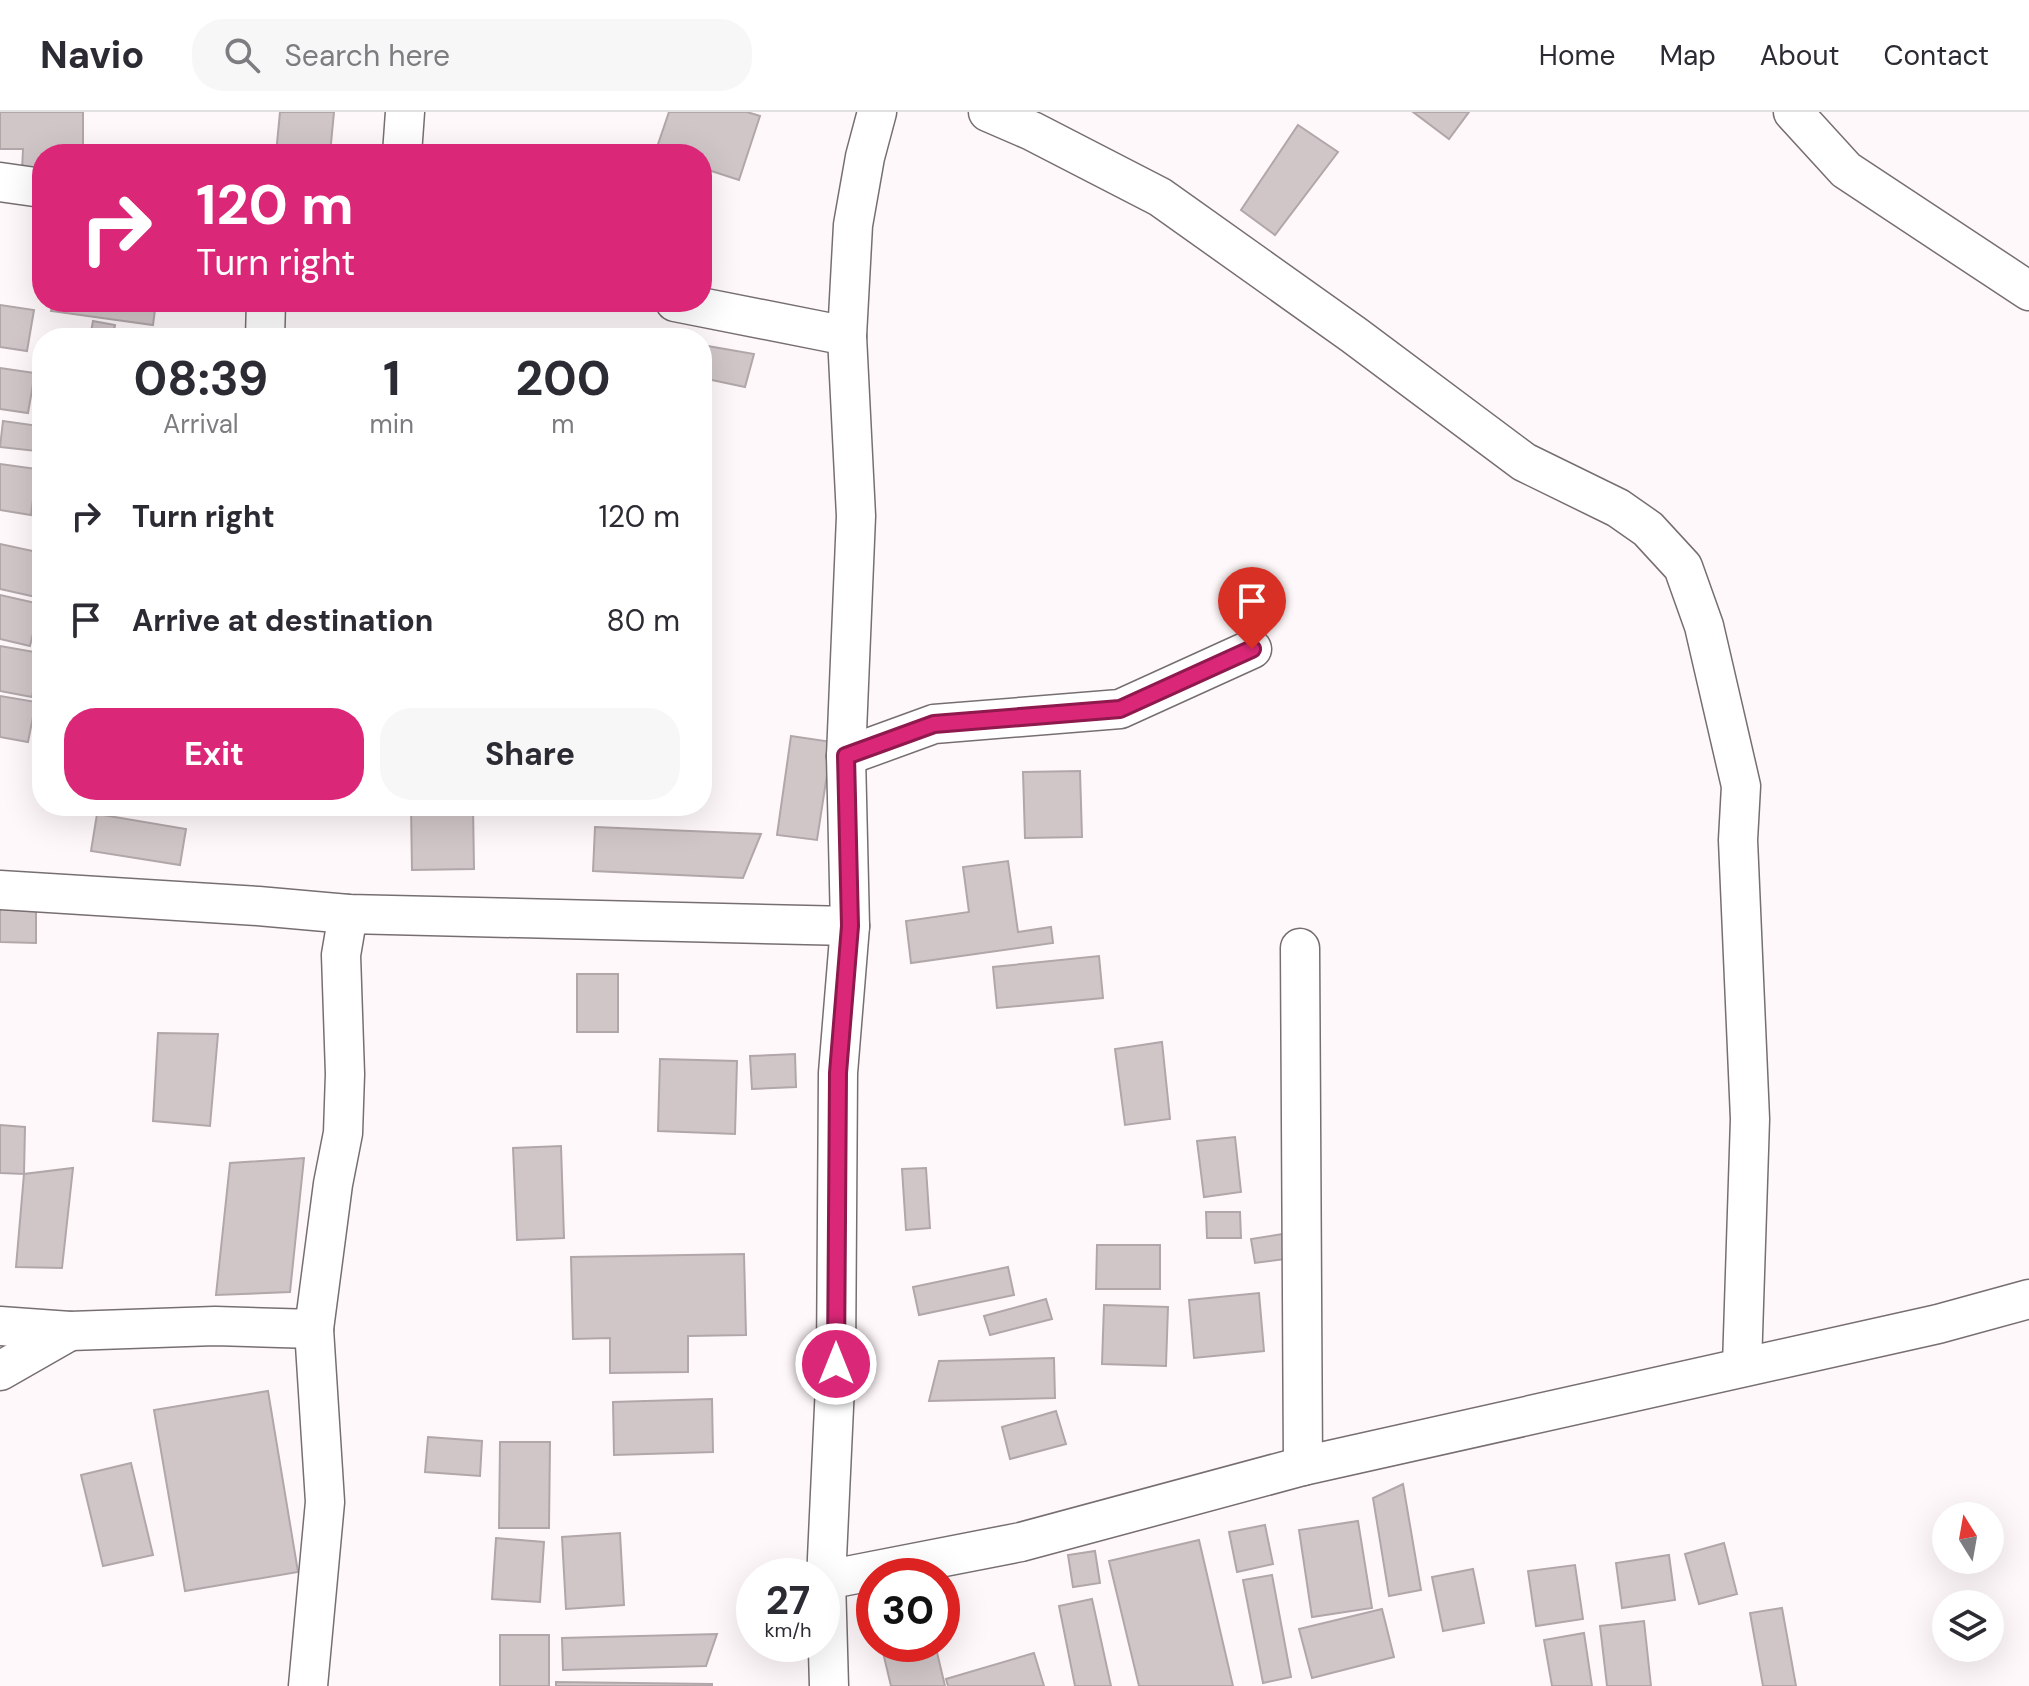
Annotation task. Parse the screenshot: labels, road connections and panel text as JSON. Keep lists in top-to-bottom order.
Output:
{
  "north": "top",
  "page": {
    "header": "Navio",
    "search": "Search here",
    "nav": [
      "Home",
      "Map",
      "About",
      "Contact"
    ],
    "turn": ["120 m", "Turn right"],
    "eta": [
      "08:39",
      "Arrival",
      "1",
      "min",
      "200",
      "m"
    ],
    "list": [
      {
        "name": "Turn right",
        "value": "120 m"
      },
      {
        "name": "Arrive at destination",
        "value": "80 m"
      }
    ],
    "buttons": ["Exit", "Share"],
    "speed": "27 km/h",
    "limit": "30"
  }
}
